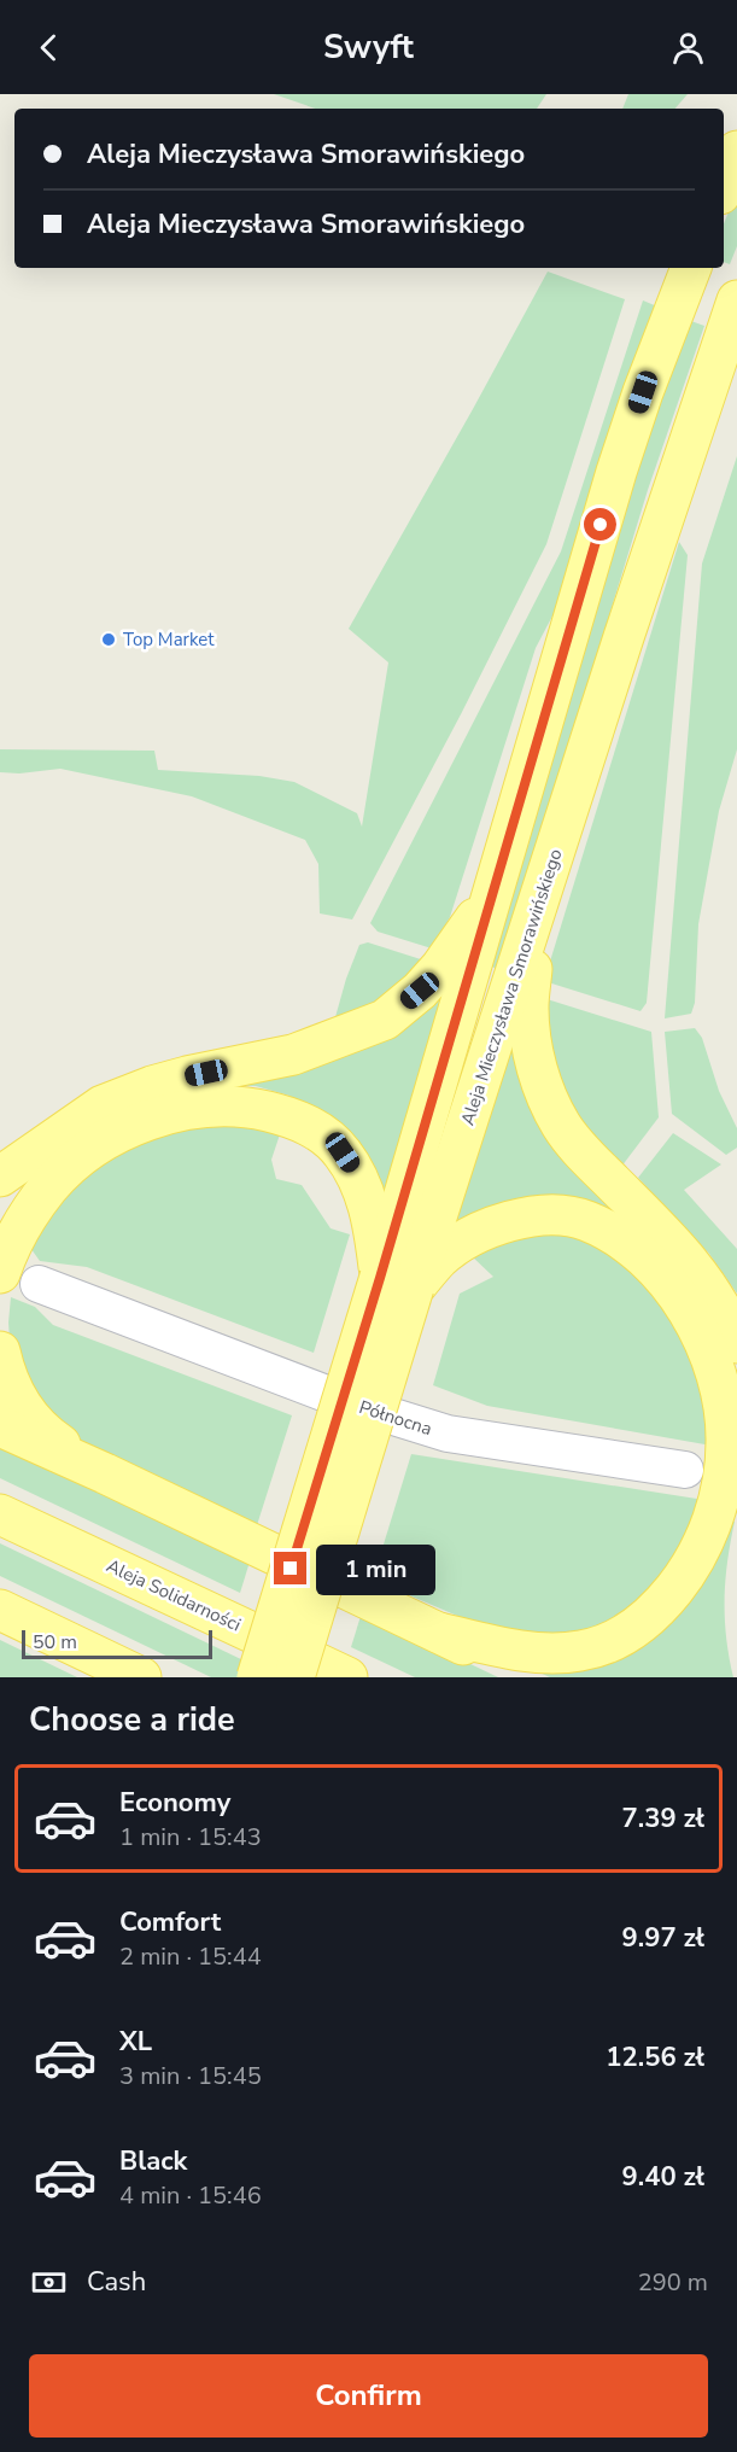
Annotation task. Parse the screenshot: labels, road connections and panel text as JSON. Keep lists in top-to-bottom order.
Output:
{
  "streets": {
    "main road": ["Aleja Mieczysława Smorawińskiego", "Aleja Solidarności"],
    "street": ["Północna"]
  },
  "places": ["Top Market"],
  "scale_bar": "50 m",
  "page": {
    "header": "Swyft",
    "banner": ["Aleja Mieczysława Smorawińskiego", "Aleja Mieczysława Smorawińskiego"],
    "bubble": "1 min",
    "scale": "50 m",
    "heading": "Choose a ride",
    "list": [
      {
        "name": "Economy",
        "note": "1 min · 15:43",
        "value": "7.39 zł"
      },
      {
        "name": "Comfort",
        "note": "2 min · 15:44",
        "value": "9.97 zł"
      },
      {
        "name": "XL",
        "note": "3 min · 15:45",
        "value": "12.56 zł"
      },
      {
        "name": "Black",
        "note": "4 min · 15:46",
        "value": "9.40 zł"
      }
    ],
    "pay": ["Cash", "290 m"],
    "buttons": "Confirm"
  }
}
